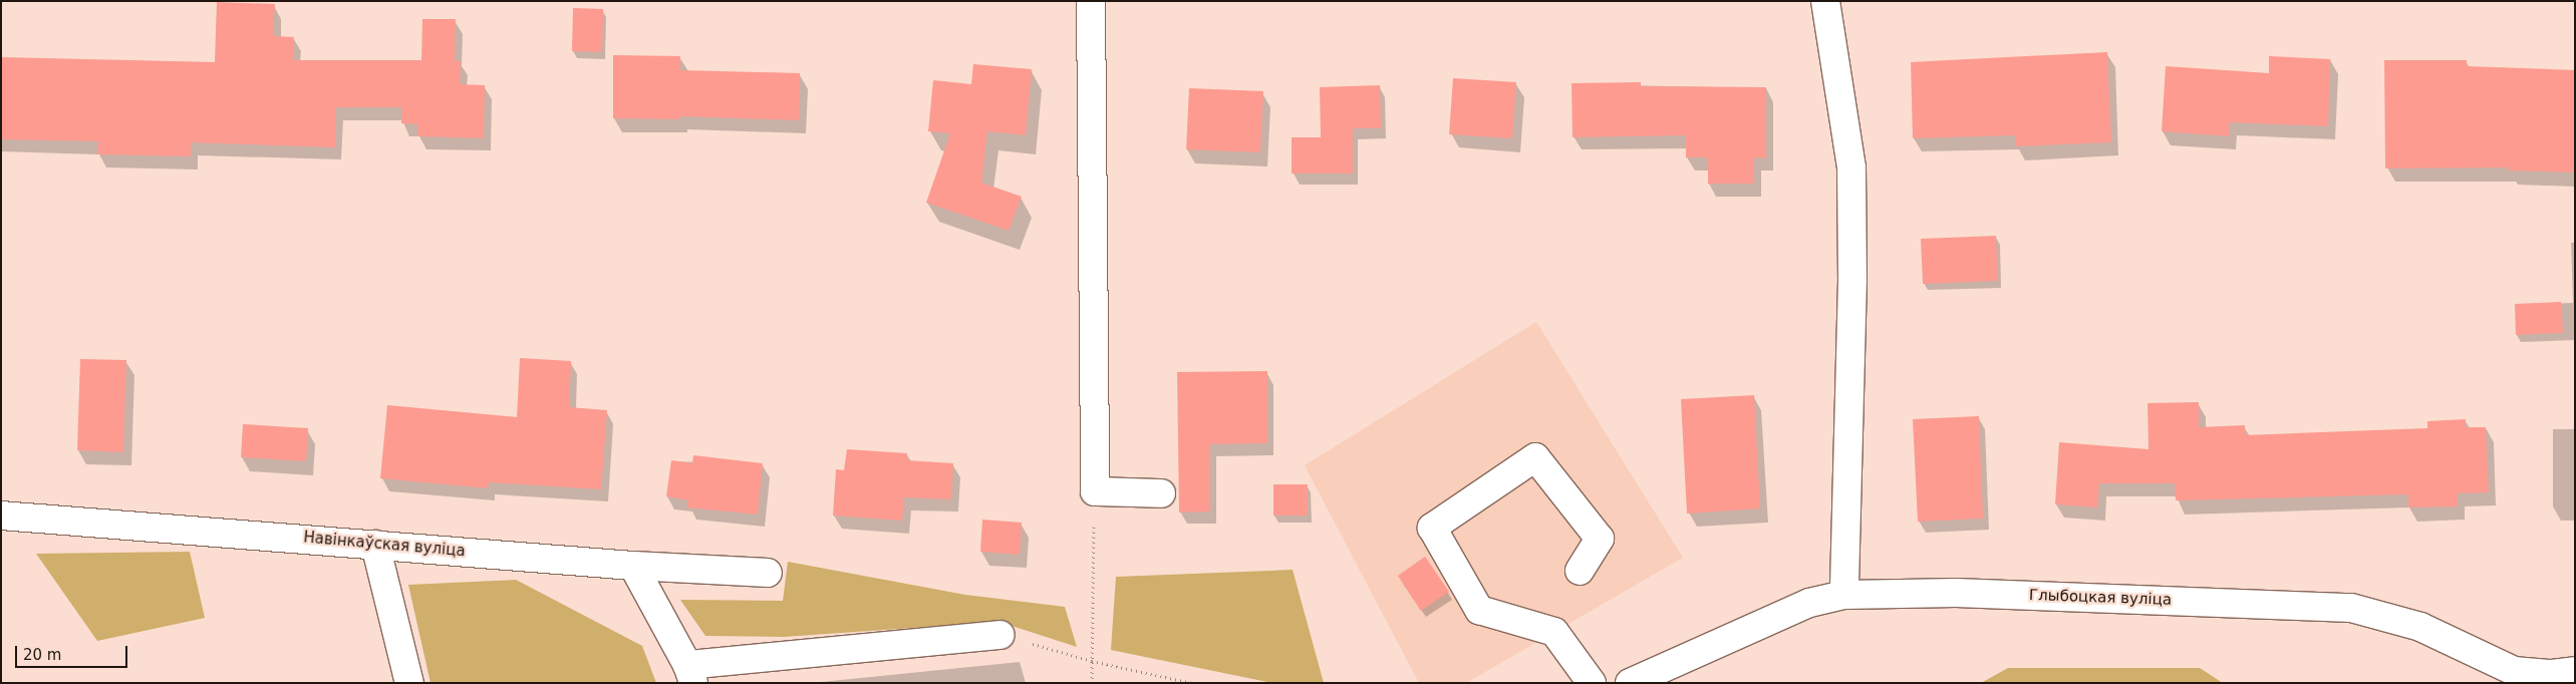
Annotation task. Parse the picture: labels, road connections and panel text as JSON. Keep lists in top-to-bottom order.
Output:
{
  "streets": {
    "street": ["Навінкаўская вуліца", "Глыбоцкая вуліца"]
  },
  "scale_bar": "20 m"
}
